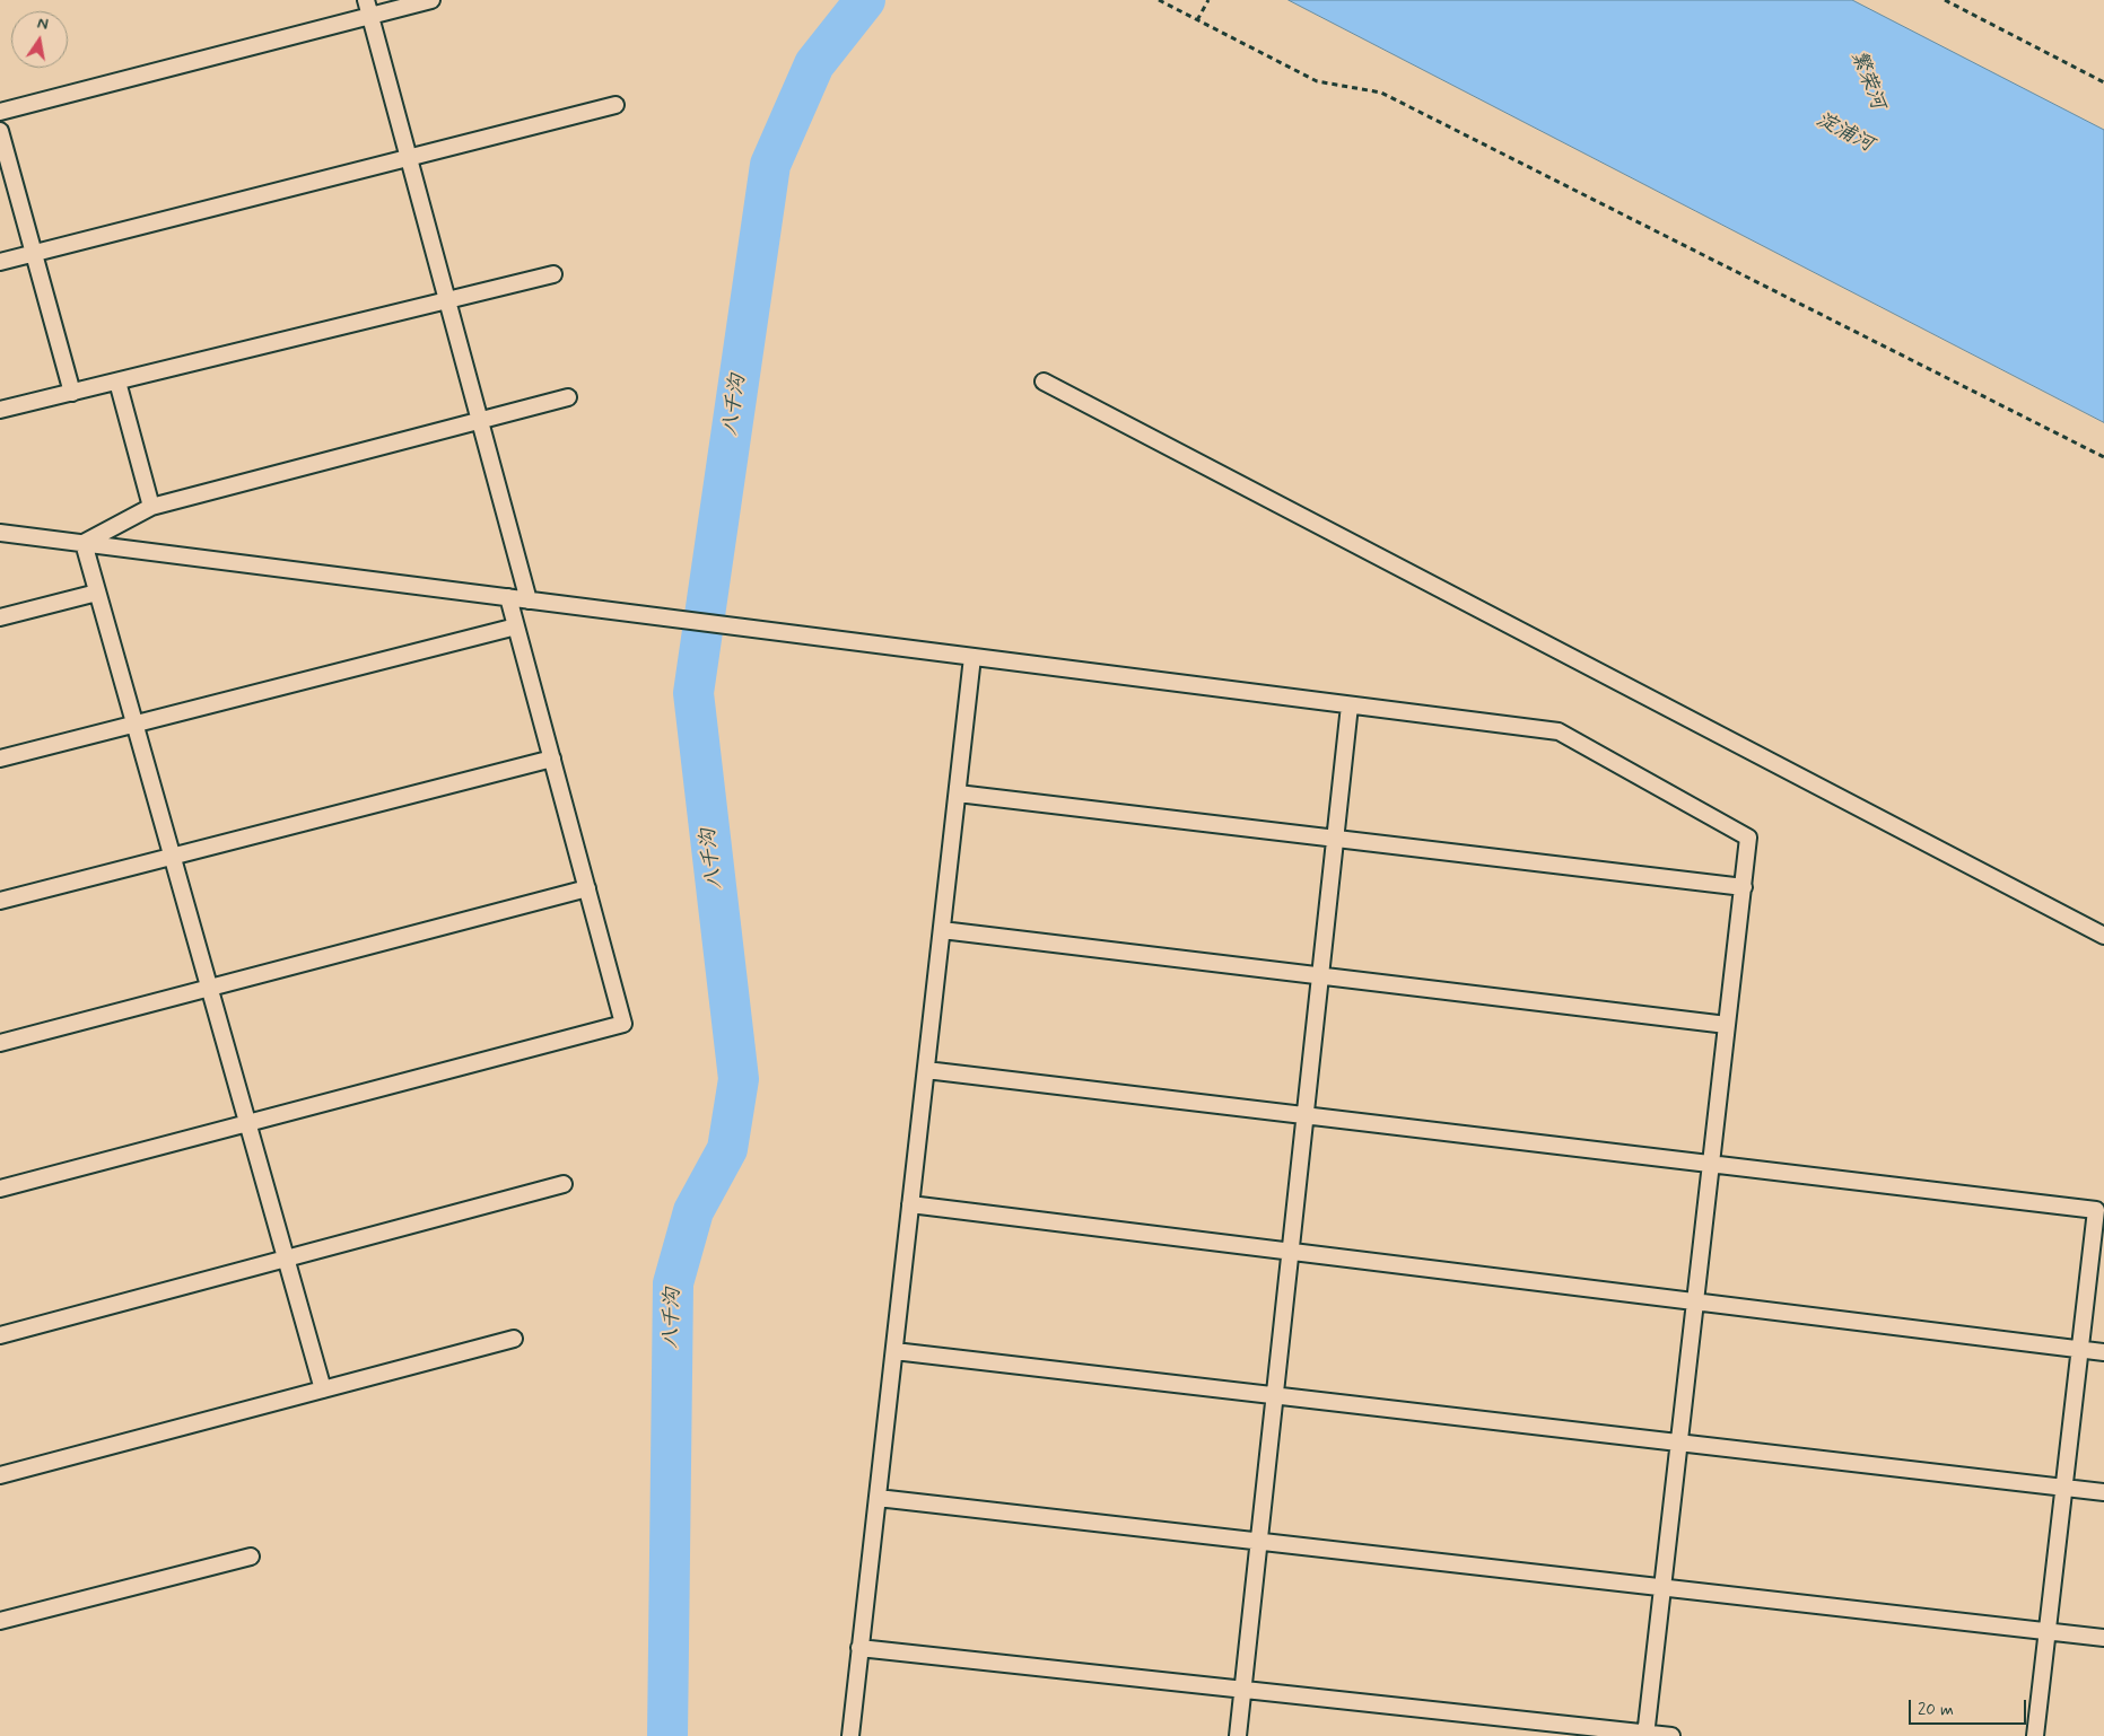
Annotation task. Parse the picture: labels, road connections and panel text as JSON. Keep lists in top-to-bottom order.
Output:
{
  "water": ["繁荣河", "淀浦河", "八千沟"],
  "scale_bar": "20 m",
  "north": "top"
}
